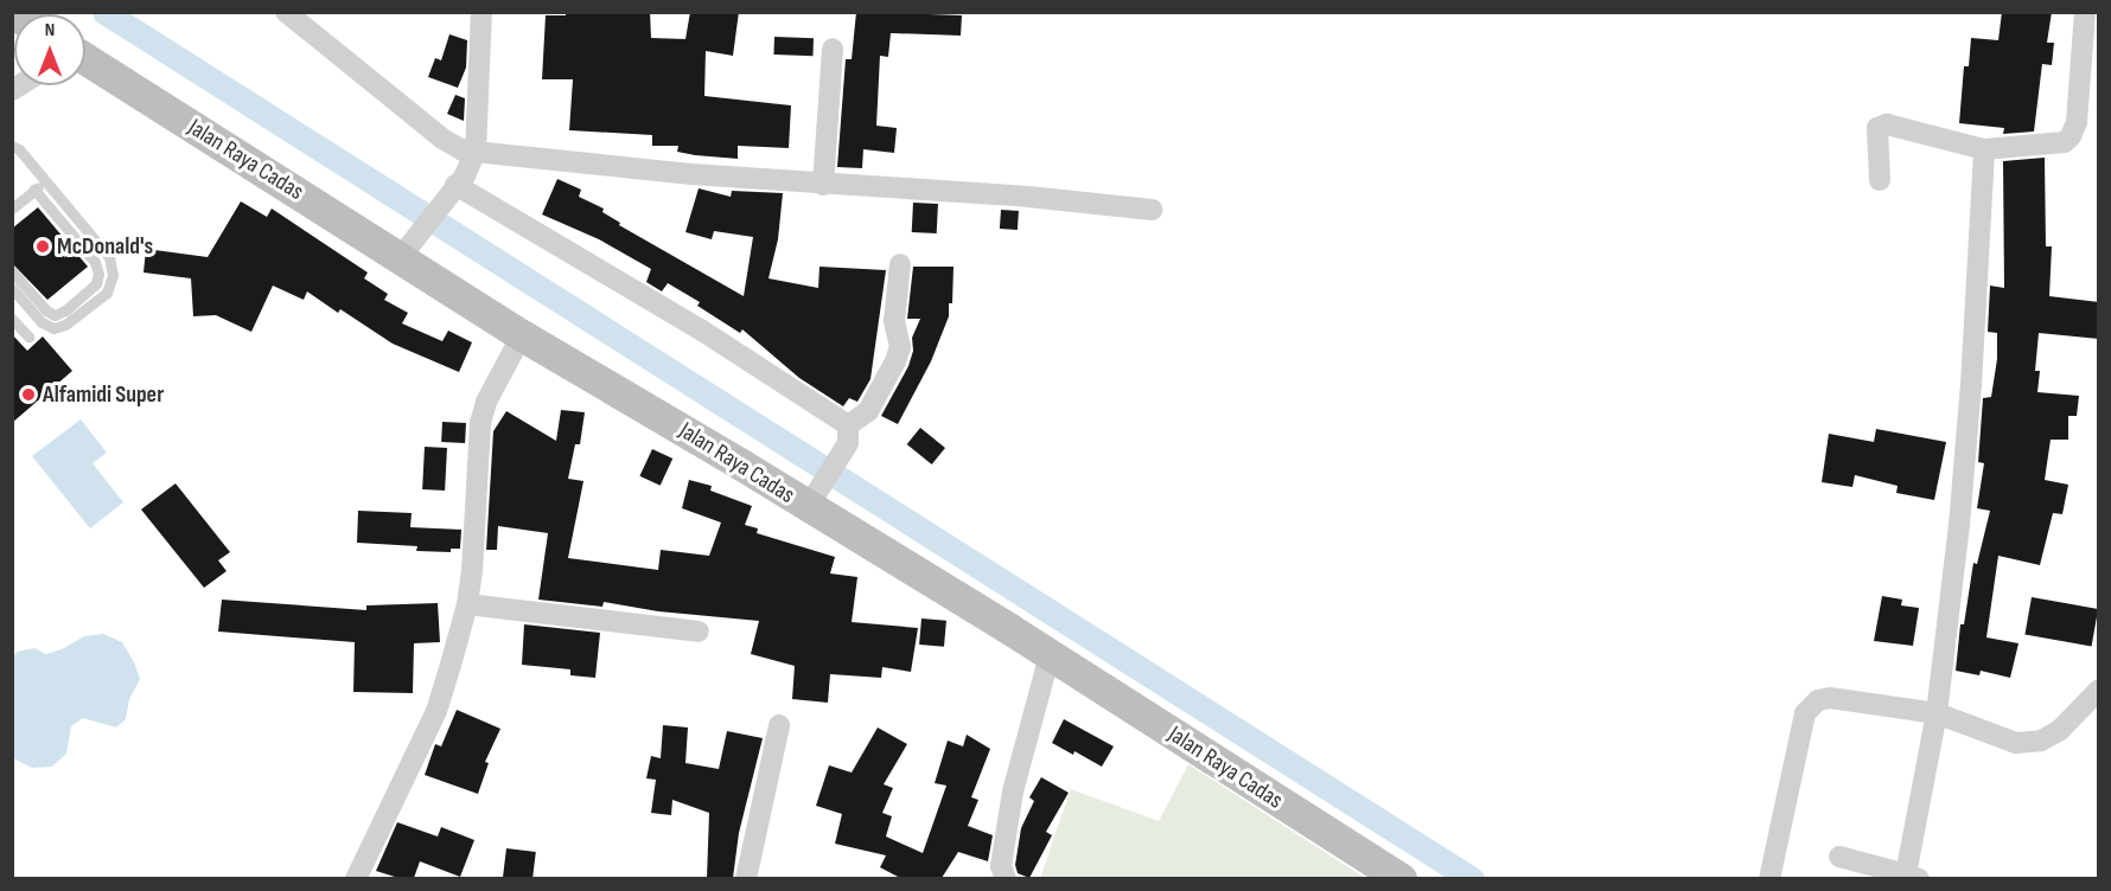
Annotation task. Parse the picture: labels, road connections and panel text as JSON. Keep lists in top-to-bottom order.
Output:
{
  "streets": {
    "street": ["Jalan Raya Cadas"]
  },
  "places": ["McDonald's", "Alfamidi Super"],
  "north": "top"
}
